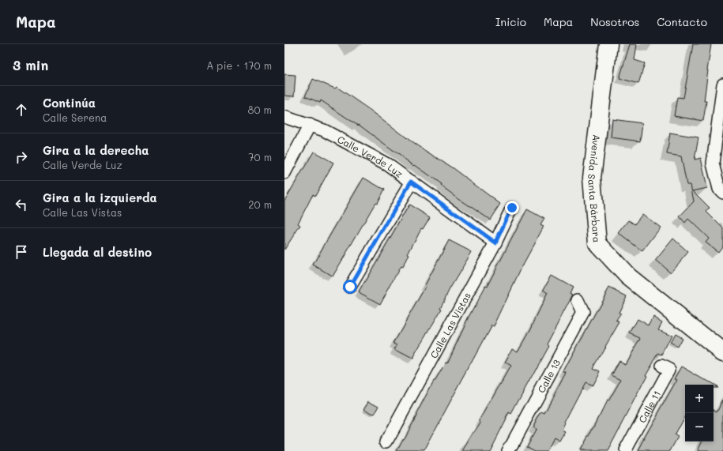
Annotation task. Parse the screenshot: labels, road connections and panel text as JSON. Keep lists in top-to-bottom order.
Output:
{
  "streets": {
    "street": [
      "Calle Verde Luz",
      "Avenida Santa Bárbara",
      "Calle Las Vistas",
      "Calle 13",
      "Calle 11"
    ]
  },
  "crossings": [
    ["Calle Verde Luz", "Calle Las Vistas"]
  ],
  "page": {
    "header": "Mapa",
    "nav": [
      "Inicio",
      "Mapa",
      "Nosotros",
      "Contacto"
    ],
    "heading": ["3 min", "A pie · 170 m"],
    "list": [
      ["Continúa", "Calle Serena", "80 m"],
      ["Gira a la derecha", "Calle Verde Luz", "70 m"],
      ["Gira a la izquierda", "Calle Las Vistas", "20 m"],
      "Llegada al destino"
    ],
    "map_buttons": ["+", "−"]
  }
}
